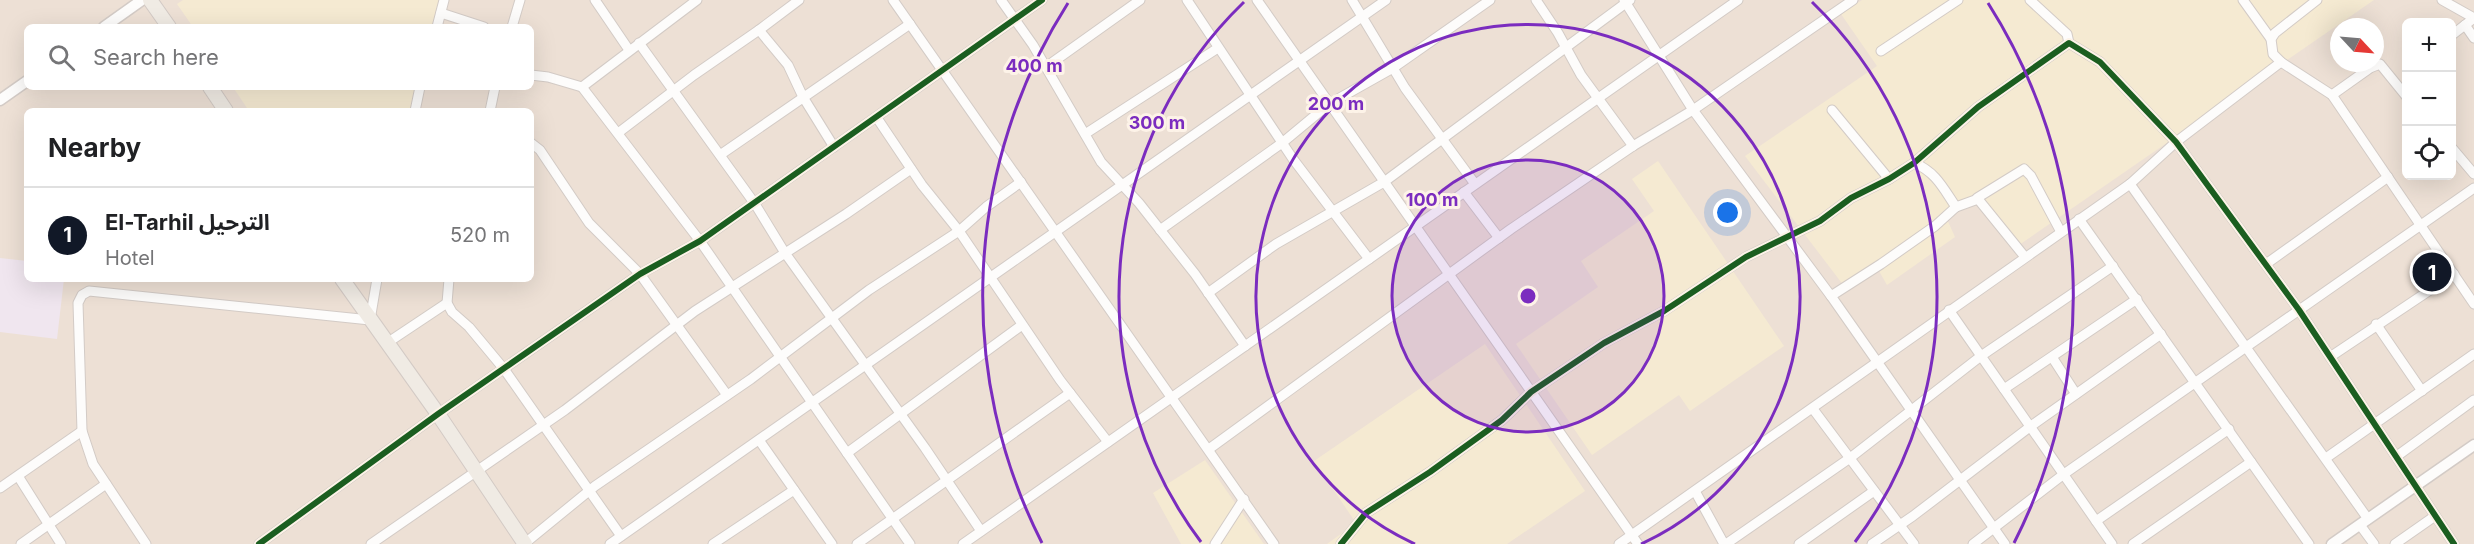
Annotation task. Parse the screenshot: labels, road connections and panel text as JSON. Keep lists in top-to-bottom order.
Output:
{
  "north": "bottom right",
  "page": {
    "map_buttons": ["+", "−"],
    "search": "Search here",
    "heading": "Nearby",
    "list": [
      {
        "mark": "1",
        "name": "El-Tarhil الترحيل",
        "note": "Hotel",
        "value": "520 m"
      }
    ],
    "pins": "1"
  },
  "rings": [
    "400 m",
    "200 m",
    "300 m",
    "100 m"
  ]
}
